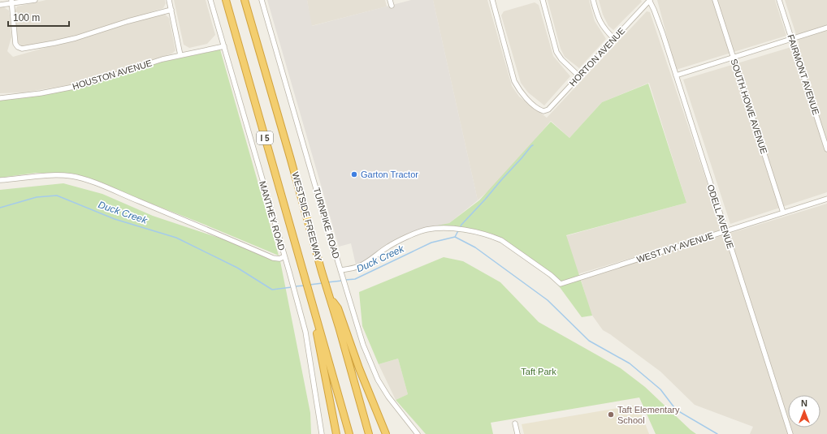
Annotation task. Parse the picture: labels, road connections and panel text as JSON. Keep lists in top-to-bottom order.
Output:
{
  "streets": {
    "highway": ["I 5", "WESTSIDE FREEWAY"],
    "street": [
      "HORTON AVENUE",
      "HOUSTON AVENUE",
      "FAIRMONT AVENUE",
      "SOUTH HOWE AVENUE",
      "MANTHEY ROAD",
      "ODELL AVENUE",
      "TURNPIKE ROAD",
      "WEST IVY AVENUE"
    ]
  },
  "crossings": [
    ["HORTON AVENUE", "ODELL AVENUE"],
    ["HOUSTON AVENUE", "MANTHEY ROAD"],
    ["SOUTH HOWE AVENUE", "WEST IVY AVENUE"],
    ["ODELL AVENUE", "WEST IVY AVENUE"],
    ["TURNPIKE ROAD", "WEST IVY AVENUE"]
  ],
  "water": ["Duck Creek"],
  "parks": ["Taft Park"],
  "places": ["Garton Tractor", "Taft Elementary School"],
  "scale_bar": "100 m",
  "north": "top"
}
